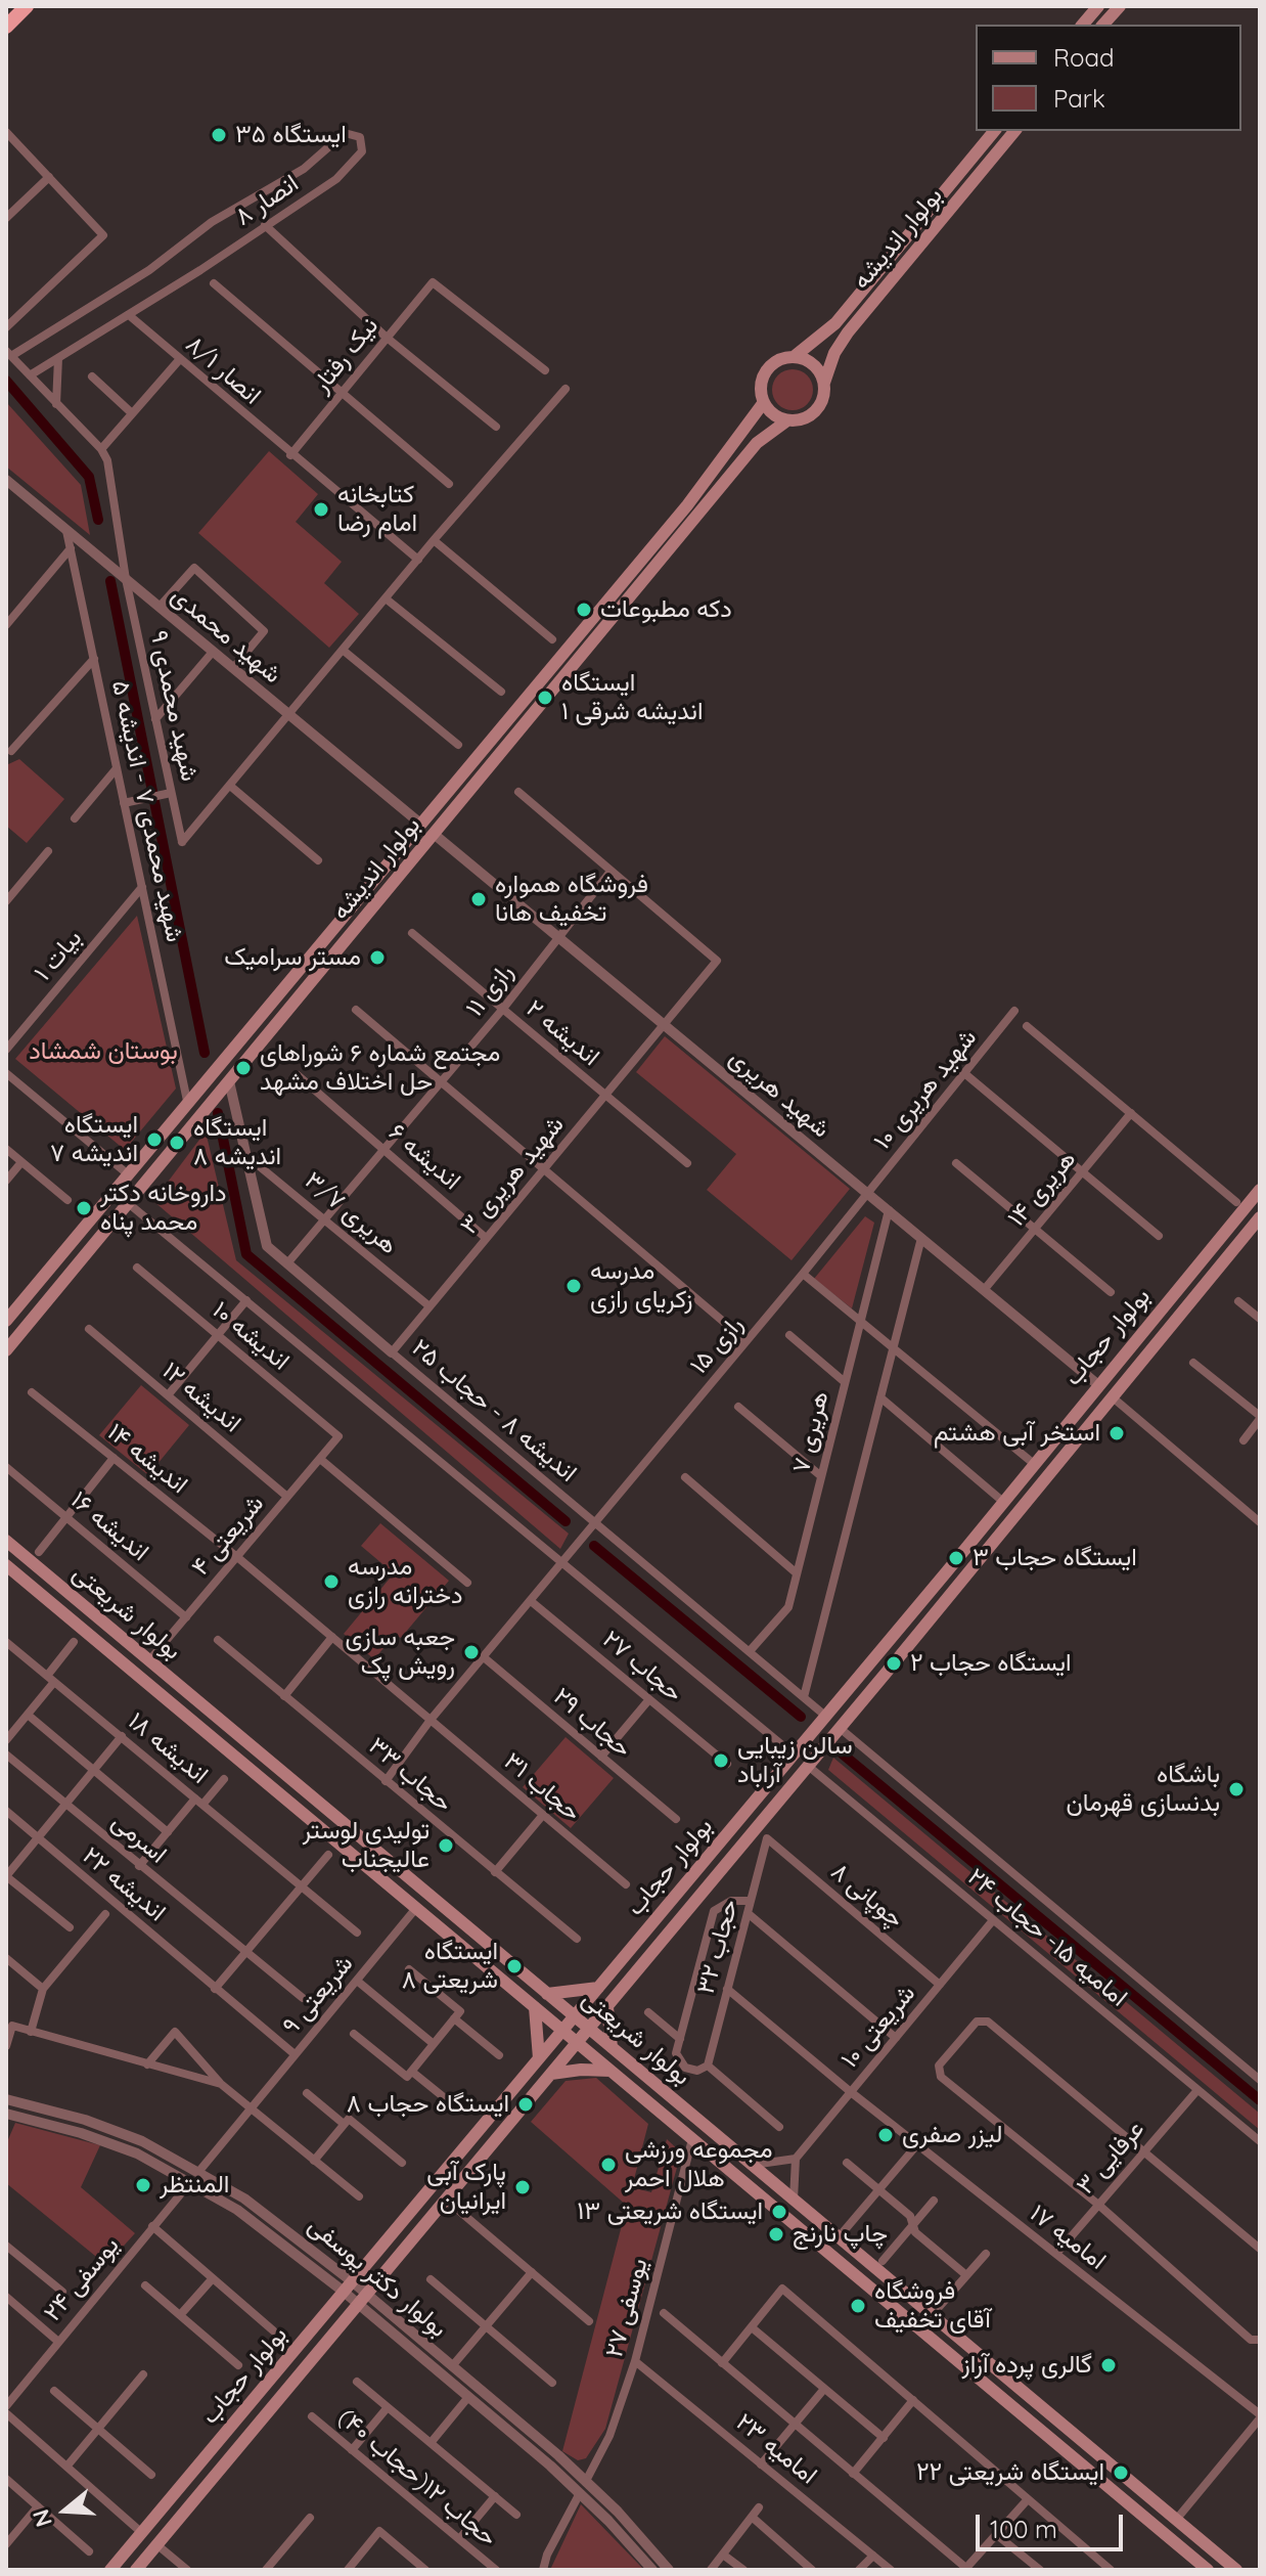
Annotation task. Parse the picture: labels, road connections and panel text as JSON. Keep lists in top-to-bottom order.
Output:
{
  "streets": {
    "main road": ["بولوار اندیشه", "بولوار حجاب", "بولوار شریعتی"],
    "street": [
      "انصار ۸",
      "نیک رفتار",
      "انصار ۸/۱",
      "شهید محمدی",
      "شهید محمدی ۹",
      "شهید محمدی ۷ - اندیشه ۵",
      "بیات ۱",
      "رازی ۱۱",
      "اندیشه ۲",
      "شهید هریری ۱۰",
      "شهید هریری",
      "اندیشه ۶",
      "شهید هریری ۳",
      "هریری ۱۴",
      "هریری ۳/۷",
      "اندیشه ۱۰",
      "رازی ۱۵",
      "اندیشه ۱۲",
      "اندیشه ۸ - حجاب ۲۵",
      "هریری ۷",
      "اندیشه ۱۴",
      "اندیشه ۱۶",
      "شریعتی ۴",
      "حجاب ۲۷",
      "حجاب ۲۹",
      "اندیشه ۱۸",
      "حجاب ۳۳",
      "حجاب ۳۱",
      "اسرمی",
      "اندیشه ۲۲",
      "چوپانی ۸",
      "امامیه ۱۵- حجاب ۲۴",
      "حجاب ۳۲",
      "شریعتی ۹",
      "شریعتی ۱۰",
      "عرفایی ۳",
      "امامیه ۱۷",
      "بولوار دکتر یوسفی",
      "یوسفی ۲۴",
      "یوسفی ۲۷",
      "امامیه ۲۳",
      "حجاب ۱۲(حجاب ۴۰)"
    ]
  },
  "crossings": [
    ["انصار ۸", "انصار ۸/۱"],
    ["بولوار اندیشه", "شهید محمدی"],
    ["بولوار اندیشه", "شهید محمدی ۷ - اندیشه ۵"],
    ["بولوار اندیشه", "شهید هریری"],
    ["بولوار اندیشه", "اندیشه ۸ - حجاب ۲۵"],
    ["نیک رفتار", "انصار ۸/۱"],
    ["شهید محمدی", "شهید محمدی ۹"],
    ["شهید محمدی", "شهید محمدی ۷ - اندیشه ۵"],
    ["شهید محمدی ۷ - اندیشه ۵", "بیات ۱"],
    ["رازی ۱۱", "اندیشه ۲"],
    ["رازی ۱۱", "شهید هریری"],
    ["رازی ۱۱", "اندیشه ۶"],
    ["رازی ۱۱", "شهید هریری ۳"],
    ["رازی ۱۱", "هریری ۳/۷"],
    ["رازی ۱۱", "اندیشه ۸ - حجاب ۲۵"],
    ["اندیشه ۲", "شهید هریری ۳"],
    ["شهید هریری ۱۰", "شهید هریری"],
    ["شهید هریری ۱۰", "رازی ۱۵"],
    ["شهید هریری", "شهید هریری ۳"],
    ["شهید هریری", "هریری ۱۴"],
    ["شهید هریری", "بولوار حجاب"],
    ["شهید هریری", "رازی ۱۵"],
    ["شهید هریری", "هریری ۷"],
    ["اندیشه ۶", "شهید هریری ۳"],
    ["شهید هریری ۳", "هریری ۳/۷"],
    ["شهید هریری ۳", "اندیشه ۸ - حجاب ۲۵"],
    ["هریری ۳/۷", "اندیشه ۸ - حجاب ۲۵"],
    ["اندیشه ۱۰", "شریعتی ۴"],
    ["بولوار حجاب", "اندیشه ۸ - حجاب ۲۵"],
    ["بولوار حجاب", "بولوار شریعتی"],
    ["بولوار حجاب", "امامیه ۱۵- حجاب ۲۴"],
    ["بولوار حجاب", "بولوار دکتر یوسفی"],
    ["رازی ۱۵", "اندیشه ۸ - حجاب ۲۵"],
    ["رازی ۱۵", "حجاب ۲۷"],
    ["رازی ۱۵", "حجاب ۲۹"],
    ["رازی ۱۵", "حجاب ۳۳"],
    ["رازی ۱۵", "حجاب ۳۱"],
    ["اندیشه ۱۲", "شریعتی ۴"],
    ["اندیشه ۸ - حجاب ۲۵", "هریری ۷"],
    ["اندیشه ۱۴", "شریعتی ۴"],
    ["اندیشه ۱۴", "حجاب ۳۱"],
    ["اندیشه ۱۶", "شریعتی ۴"],
    ["شریعتی ۴", "بولوار شریعتی"],
    ["بولوار شریعتی", "شریعتی ۹"],
    ["بولوار شریعتی", "یوسفی ۲۷"],
    ["اندیشه ۲۲", "شریعتی ۹"],
    ["چوپانی ۸", "حجاب ۳۲"],
    ["چوپانی ۸", "شریعتی ۱۰"],
    ["امامیه ۱۵- حجاب ۲۴", "شریعتی ۱۰"],
    ["امامیه ۱۵- حجاب ۲۴", "عرفایی ۳"],
    ["حجاب ۳۲", "امامیه ۱۷"],
    ["شریعتی ۹", "بولوار دکتر یوسفی"],
    ["شریعتی ۱۰", "امامیه ۱۷"],
    ["عرفایی ۳", "امامیه ۱۷"],
    ["بولوار دکتر یوسفی", "یوسفی ۲۴"],
    ["بولوار دکتر یوسفی", "یوسفی ۲۷"],
    ["یوسفی ۲۷", "امامیه ۲۳"]
  ],
  "parks": ["بوستان شمشاد"],
  "places": [
    "ایستگاه ۳۵",
    "کتابخانه امام رضا",
    "دکه مطبوعات",
    "ایستگاه اندیشه شرقی ۱",
    "فروشگاه همواره تخفیف هانا",
    "مستر سرامیک",
    "مجتمع شماره ۶ شوراهای حل اختلاف مشهد",
    "ایستگاه اندیشه ۷",
    "ایستگاه اندیشه ۸",
    "داروخانه دکتر محمد پناه",
    "مدرسه زکریای رازی",
    "استخر آبی هشتم",
    "ایستگاه حجاب ۳",
    "مدرسه دخترانه رازی",
    "جعبه سازی رویش پک",
    "ایستگاه حجاب ۲",
    "سالن زیبایی آراباد",
    "باشگاه بدنسازی قهرمان",
    "تولیدی لوستر عالیجناب",
    "ایستگاه شریعتی ۸",
    "ایستگاه حجاب ۸",
    "لیزر صفری",
    "مجموعه ورزشی هلال احمر",
    "المنتظر",
    "پارک آبی ایرانیان",
    "ایستگاه شریعتی ۱۳",
    "چاپ نارنج",
    "فروشگاه آقای تخفیف",
    "گالری پرده آراز",
    "ایستگاه شریعتی ۲۲"
  ],
  "legend": ["Road", "Park"],
  "scale_bar": "100 m",
  "north": "left"
}
